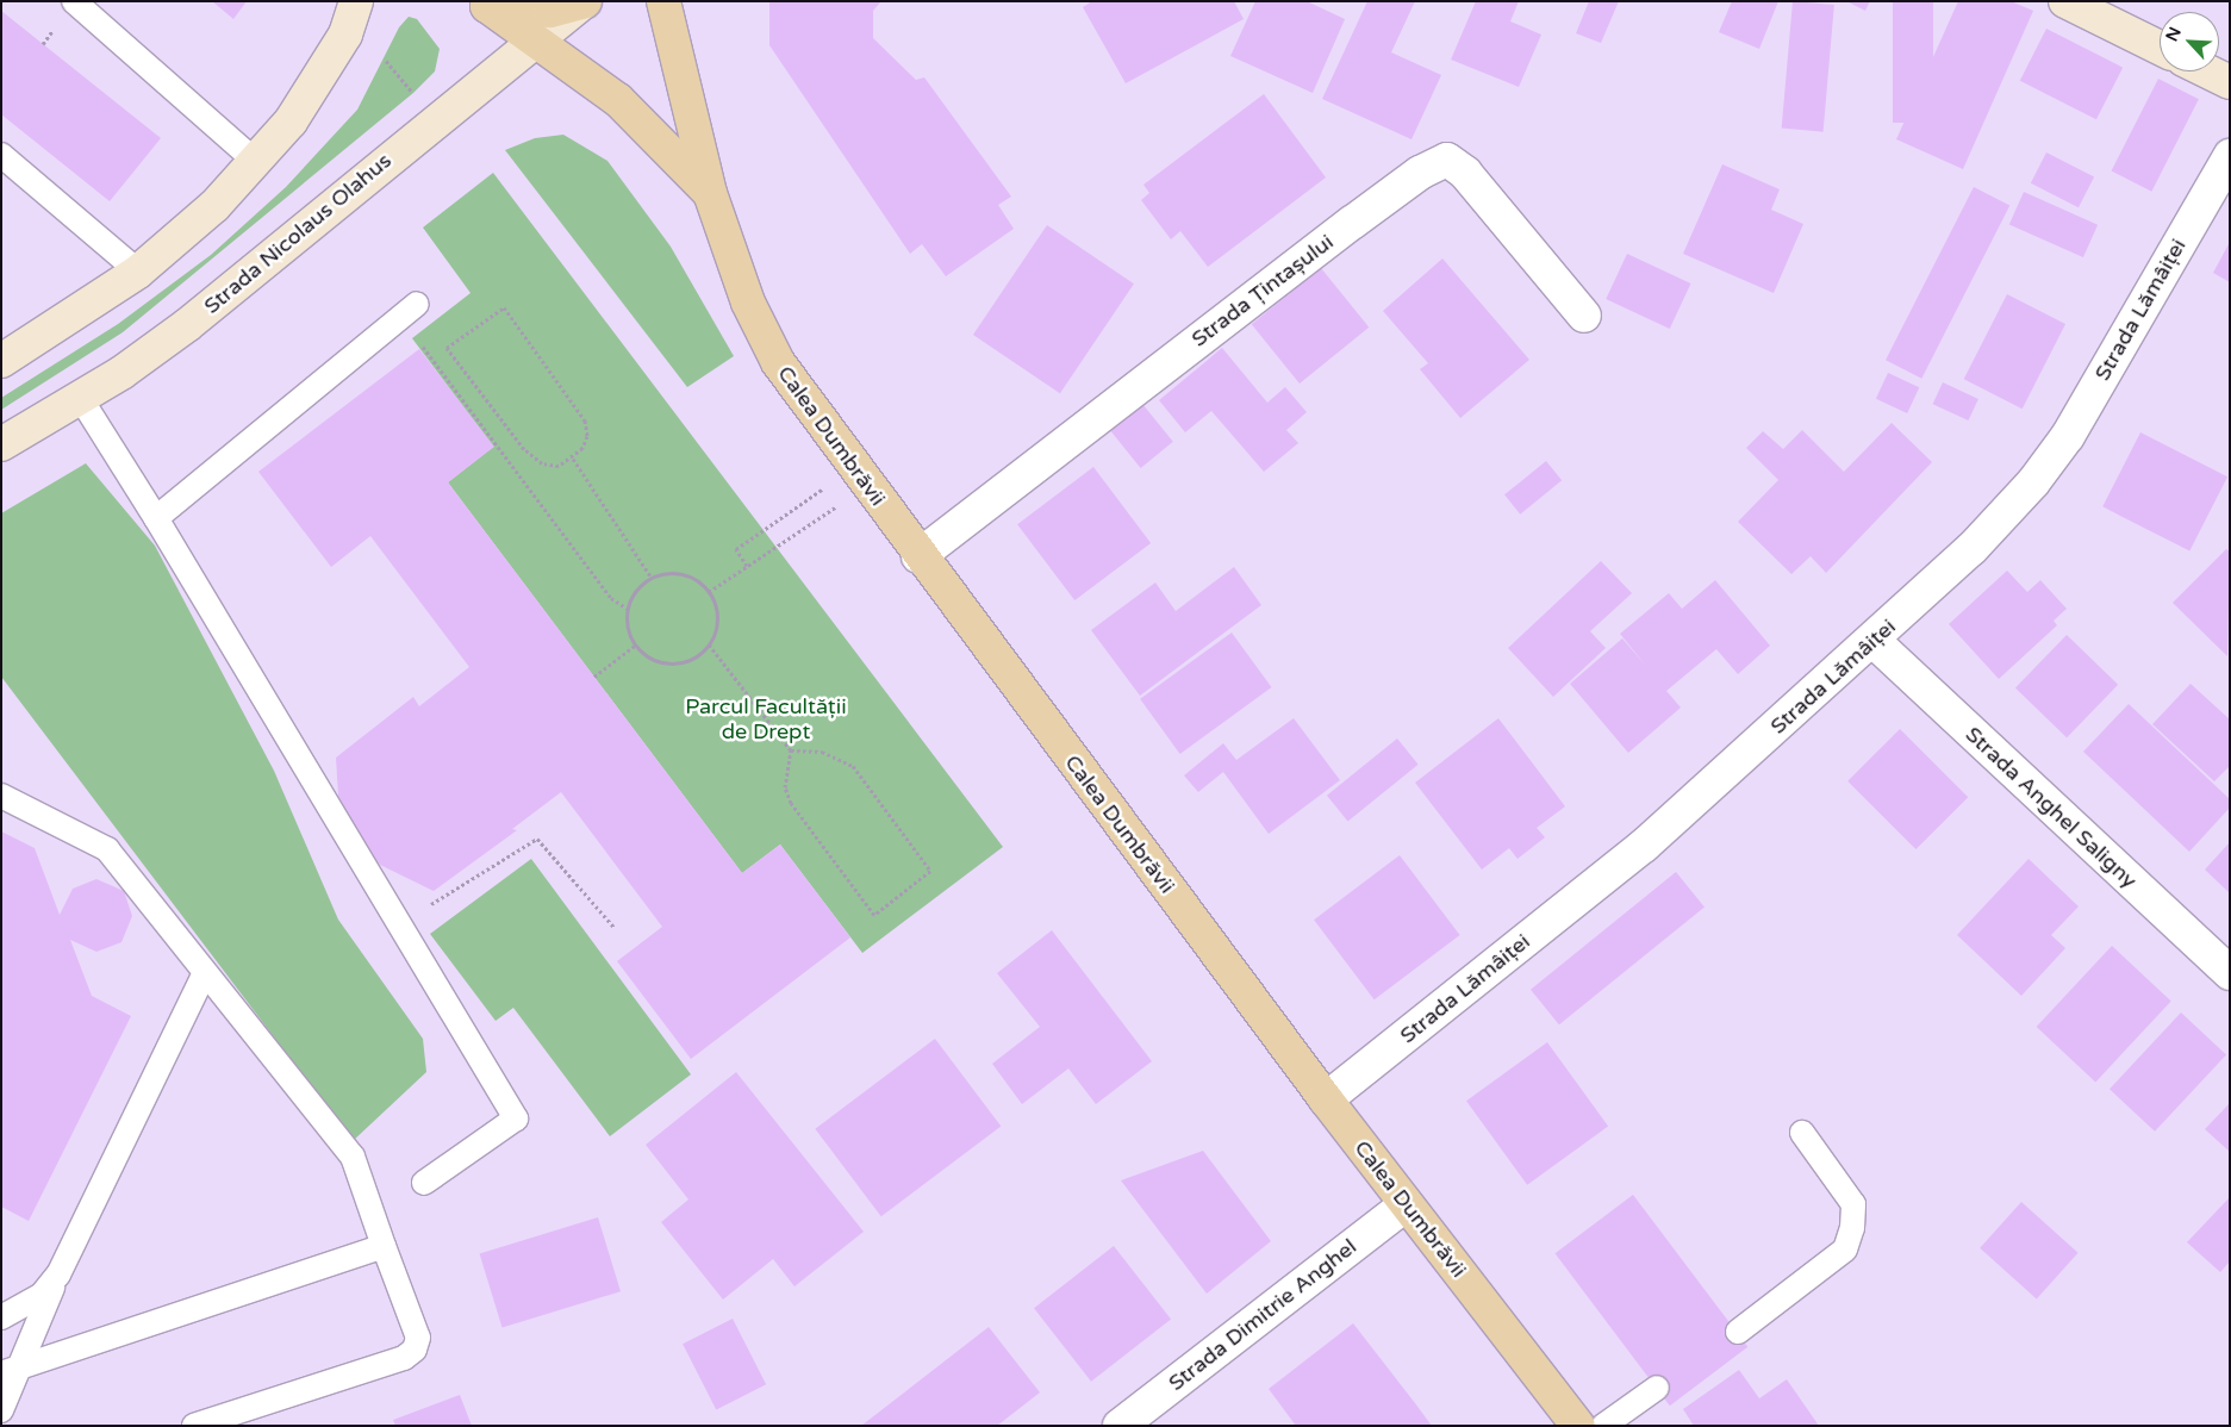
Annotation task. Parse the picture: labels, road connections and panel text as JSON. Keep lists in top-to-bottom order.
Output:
{
  "streets": {
    "main road": ["Strada Nicolaus Olahus", "Calea Dumbrăvii"],
    "street": [
      "Strada Țintașului",
      "Strada Lămâiței",
      "Strada Anghel Saligny",
      "Strada Dimitrie Anghel"
    ]
  },
  "crossings": [
    ["Strada Nicolaus Olahus", "Calea Dumbrăvii"],
    ["Strada Țintașului", "Calea Dumbrăvii"],
    ["Strada Lămâiței", "Calea Dumbrăvii"],
    ["Strada Lămâiței", "Strada Anghel Saligny"],
    ["Calea Dumbrăvii", "Strada Dimitrie Anghel"]
  ],
  "parks": ["Parcul Facultății de Drept"],
  "north": "top left"
}
